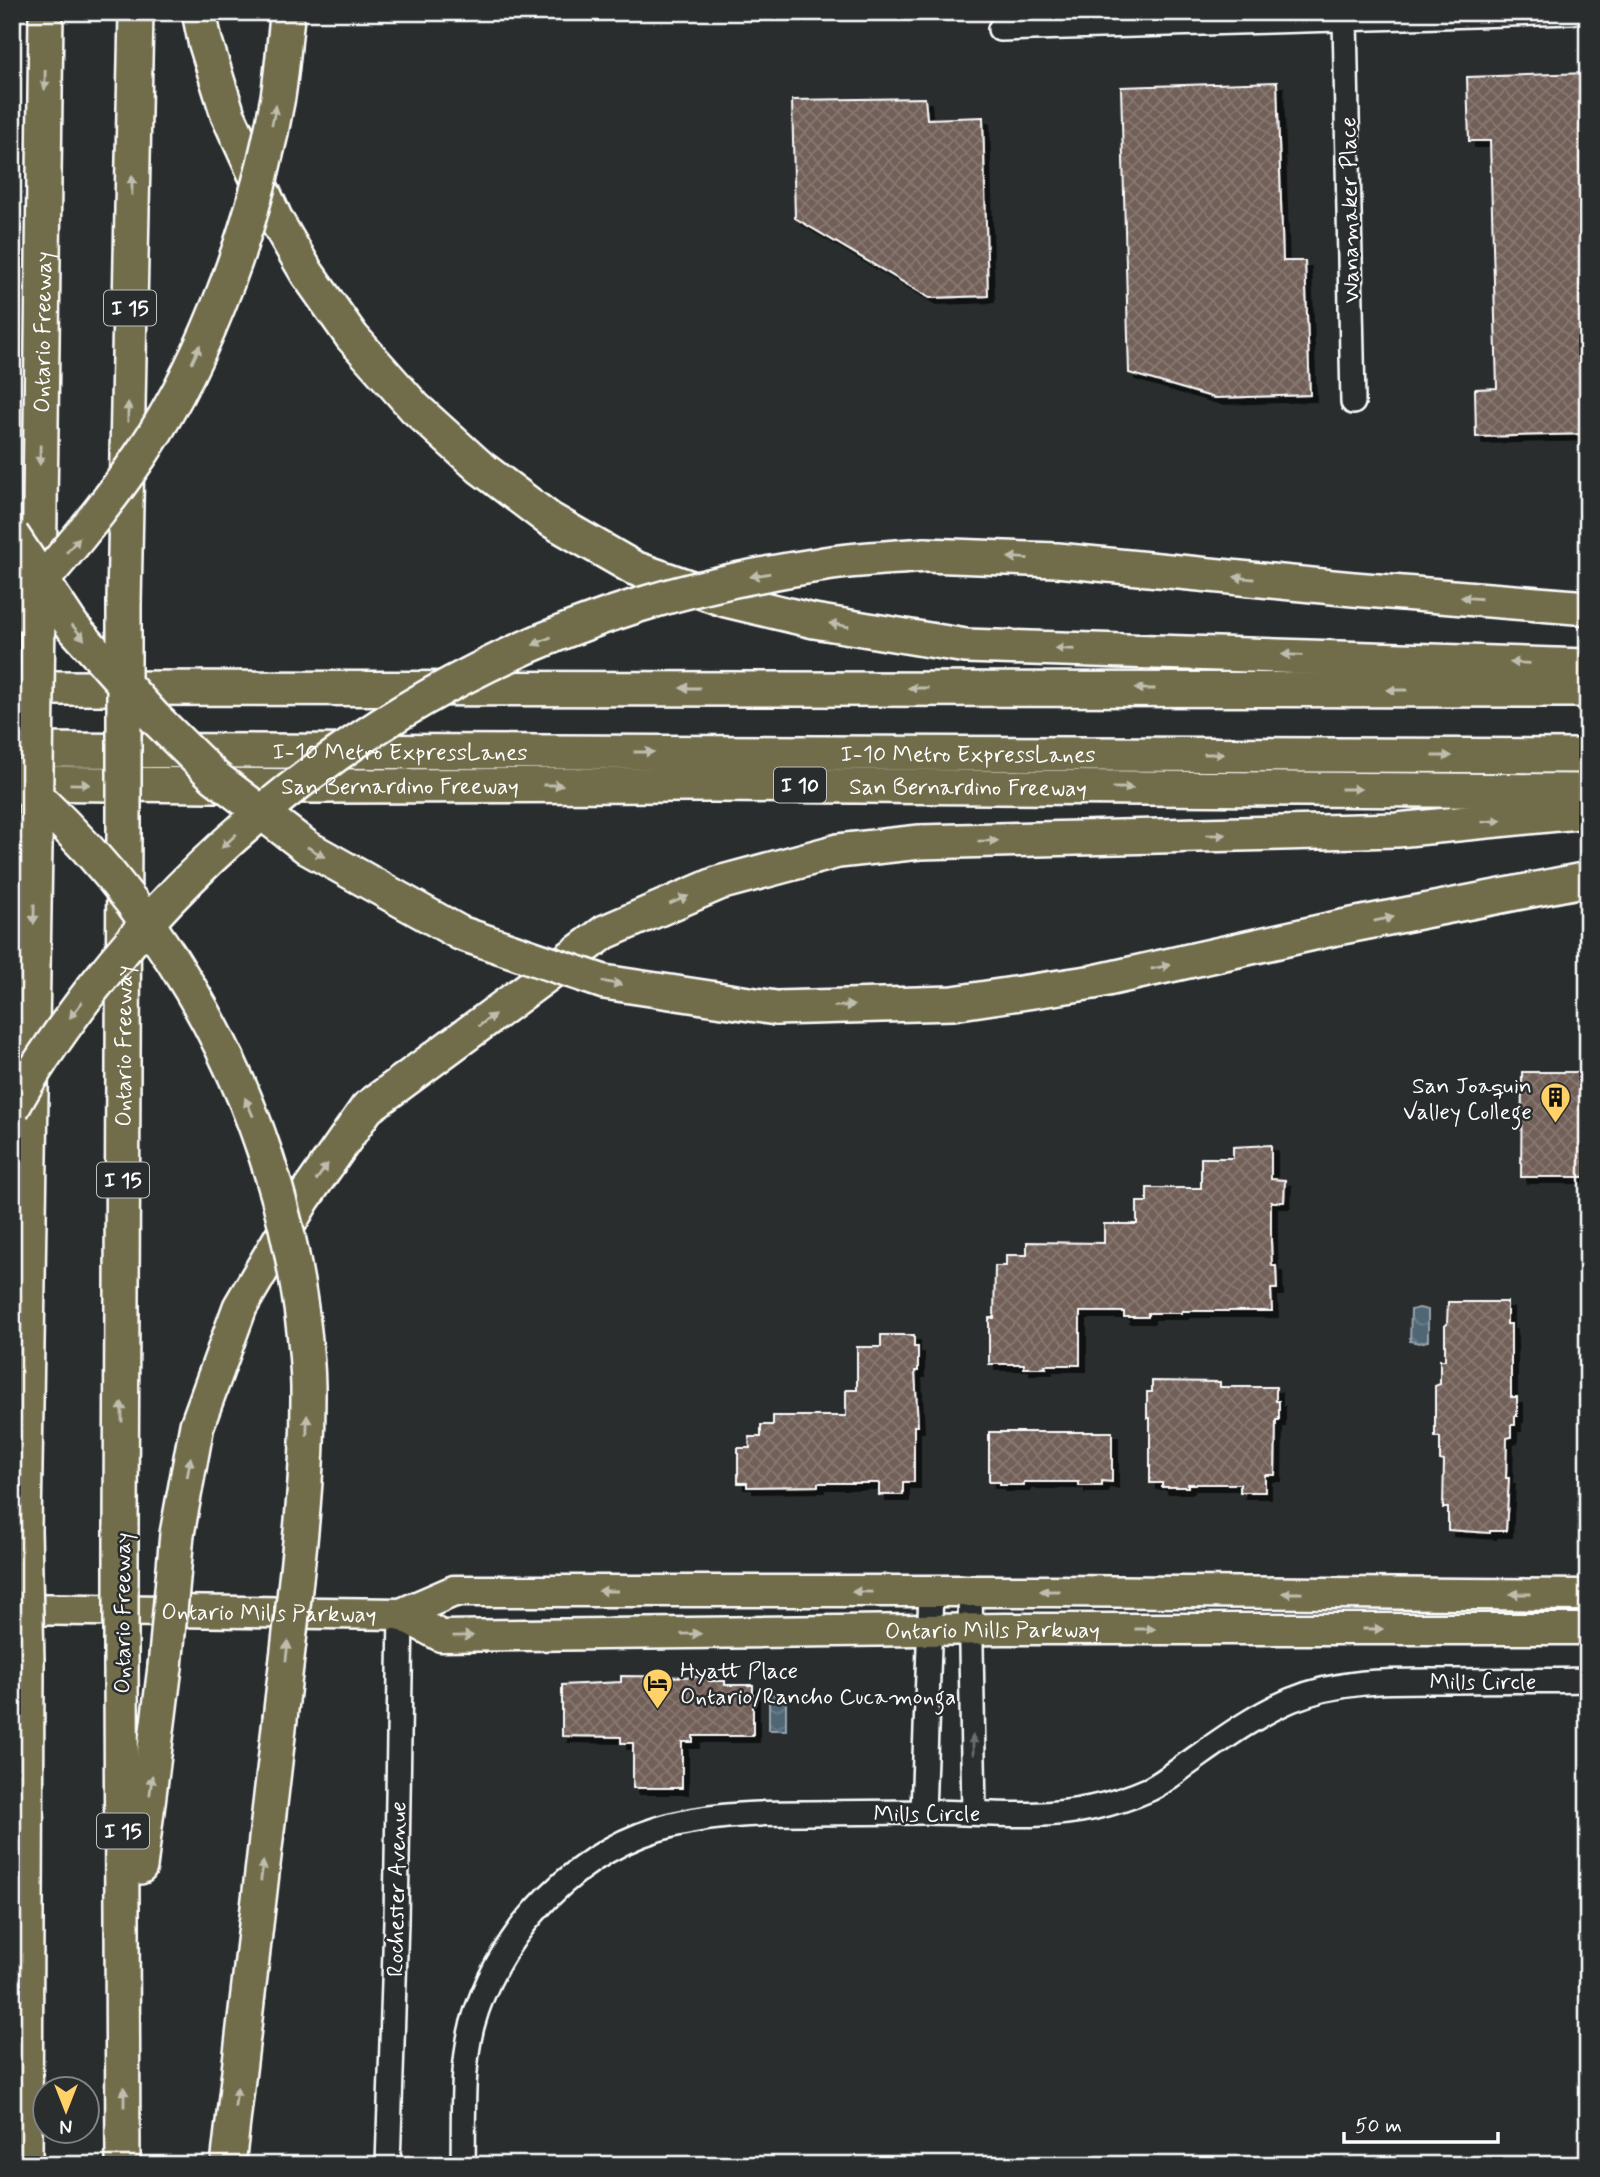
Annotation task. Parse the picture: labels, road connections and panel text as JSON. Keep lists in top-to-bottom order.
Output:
{
  "streets": {
    "highway": [
      "I 15",
      "Ontario Freeway",
      "I-10 Metro ExpressLanes",
      "I 10",
      "San Bernardino Freeway"
    ],
    "main road": ["Ontario Mills Parkway"],
    "street": ["Wanamaker Place", "Mills Circle", "Rochester Avenue"]
  },
  "crossings": [
    ["Ontario Mills Parkway", "Rochester Avenue"]
  ],
  "places": {
    "building": ["San Joaquin Valley College"],
    "hotel": ["Hyatt Place Ontario/Rancho Cucamonga"]
  },
  "scale_bar": "50 m",
  "north": "bottom"
}
